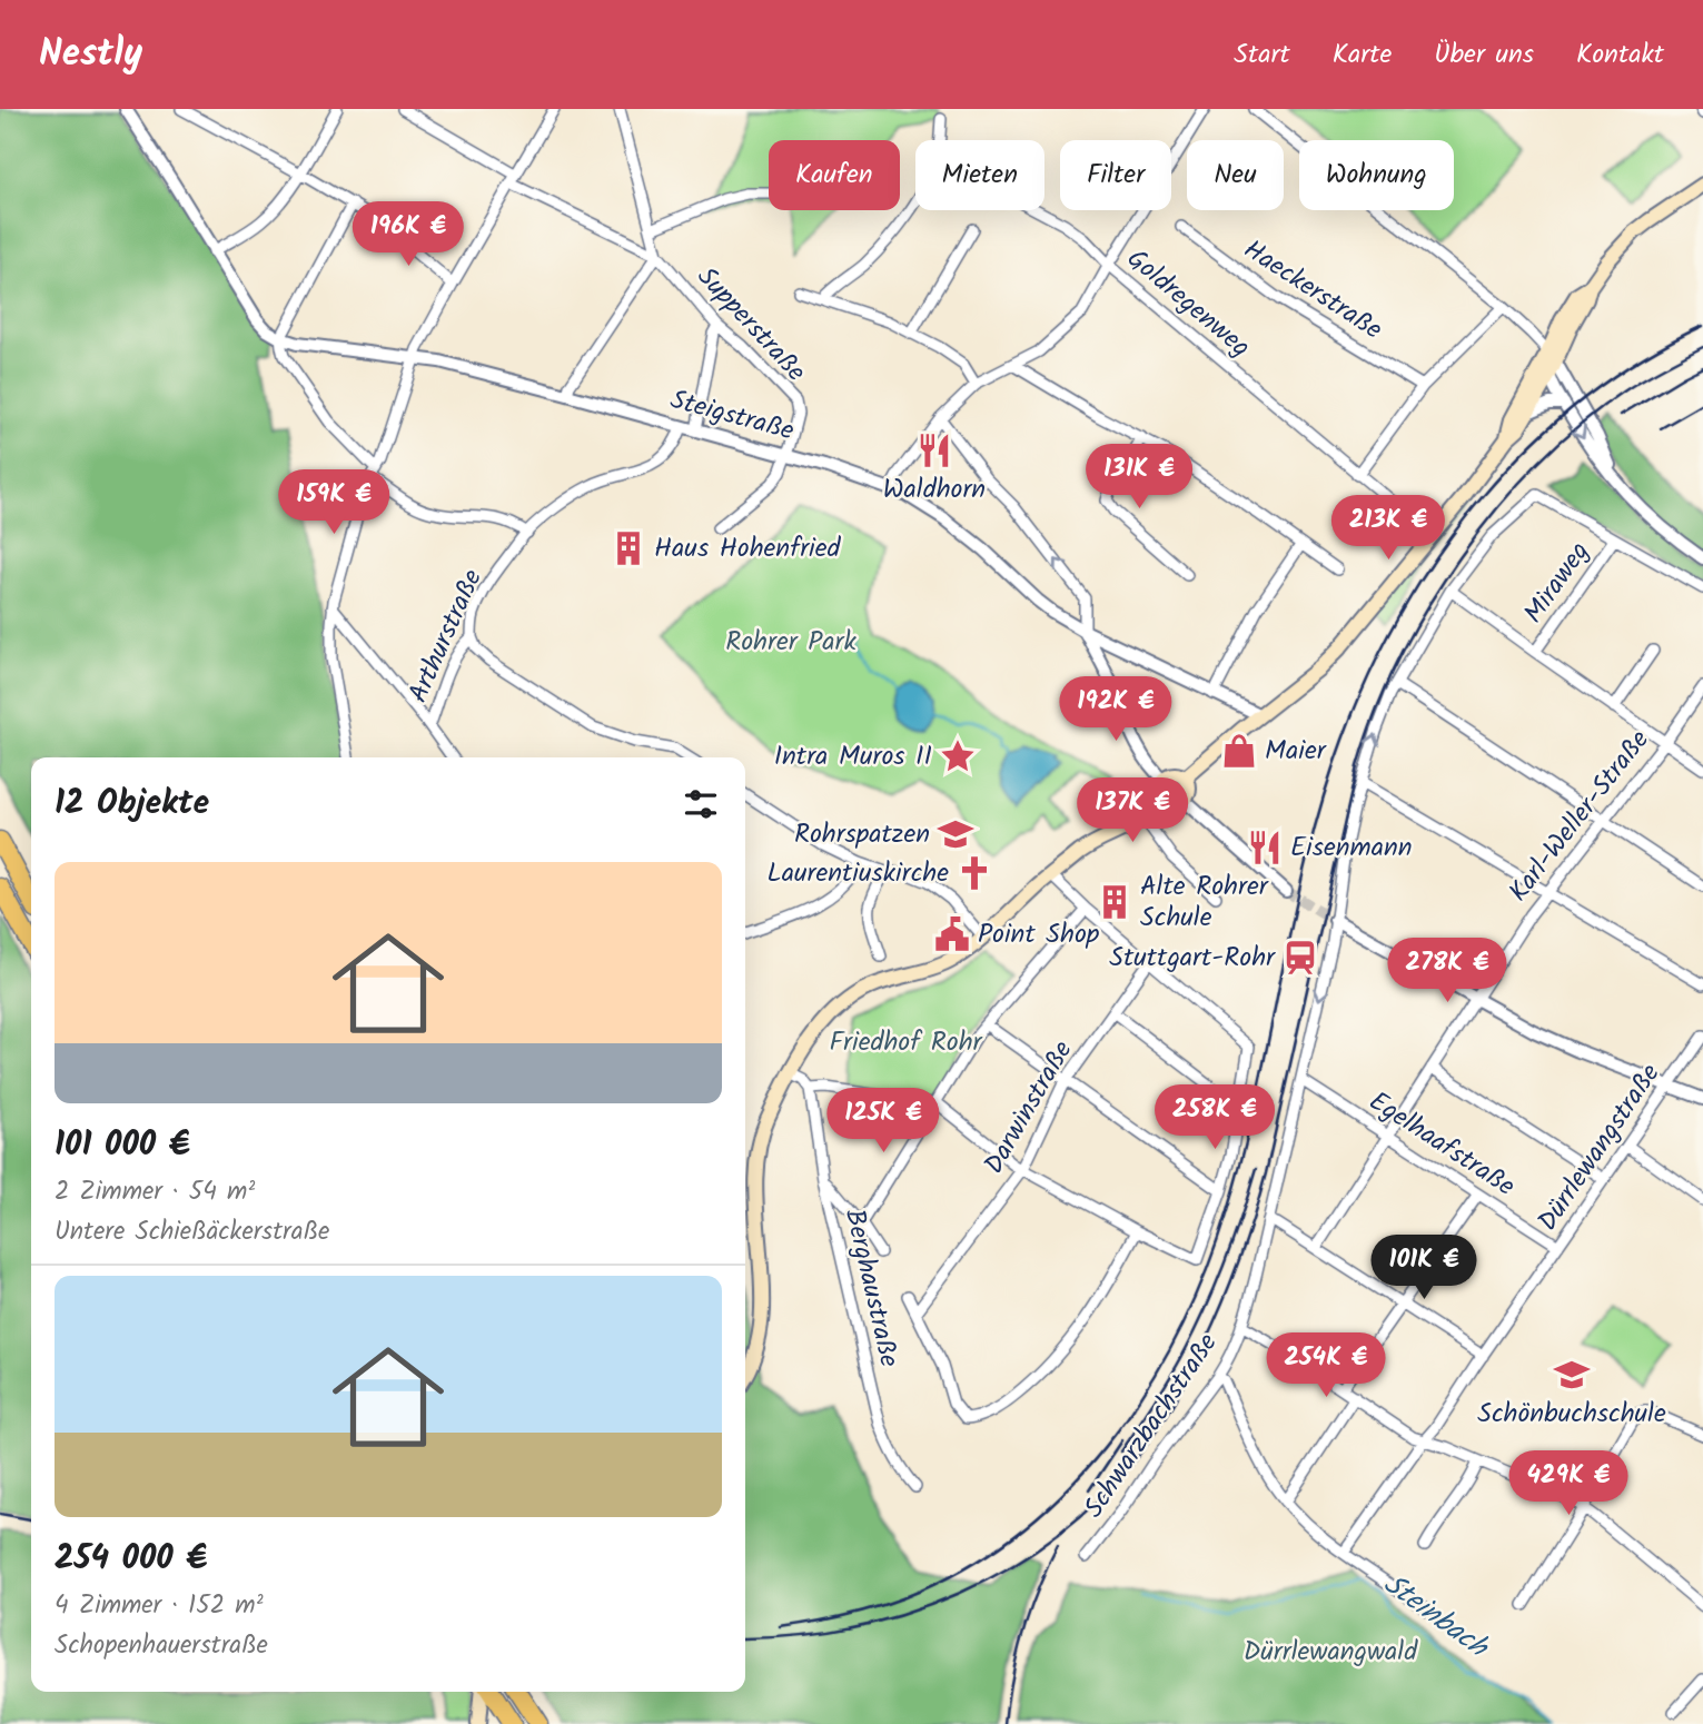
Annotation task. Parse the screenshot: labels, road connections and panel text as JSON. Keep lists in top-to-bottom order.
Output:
{
  "streets": {
    "street": [
      "Haeckerstraße",
      "Goldregenweg",
      "Supperstraße",
      "Steigstraße",
      "Miraweg",
      "Arthurstraße",
      "Karl-Weller-Straße",
      "Darwinstraße",
      "Egelhaafstraße",
      "Dürrlewangstraße",
      "Berghaustraße",
      "Schwarzbachstraße"
    ]
  },
  "crossings": [
    ["Supperstraße", "Steigstraße"],
    ["Steigstraße", "Arthurstraße"],
    ["Miraweg", "Schwarzbachstraße"],
    ["Karl-Weller-Straße", "Egelhaafstraße"],
    ["Egelhaafstraße", "Dürrlewangstraße"],
    ["Egelhaafstraße", "Schwarzbachstraße"]
  ],
  "water": ["Steinbach"],
  "parks": ["Rohrer Park", "Friedhof Rohr", "Dürrlewangwald"],
  "places": {
    "restaurant": ["Waldhorn", "Eisenmann"],
    "building": ["Haus Hohenfried", "Alte Rohrer Schule"],
    "shop": ["Maier"],
    "place": ["Intra Muros II"],
    "school or university": ["Rohrspatzen", "Schönbuchschule"],
    "church": ["Laurentiuskirche"],
    "public building": ["Point Shop"],
    "station": ["Stuttgart-Rohr"]
  },
  "page": {
    "header": "Nestly",
    "nav": [
      "Start",
      "Karte",
      "Über uns",
      "Kontakt"
    ],
    "chip": [
      "Kaufen",
      "Mieten",
      "Filter",
      "Neu",
      "Wohnung"
    ],
    "price": [
      "196K €",
      "131K €",
      "159K €",
      "213K €",
      "192K €",
      "137K €",
      "278K €",
      "258K €",
      "125K €",
      "101K €",
      "254K €",
      "429K €"
    ],
    "heading": "12 Objekte",
    "list": [
      {
        "name": "101 000 €",
        "note": "2 Zimmer · 54 m² · Untere Schießäckerstraße"
      },
      {
        "name": "254 000 €",
        "note": "4 Zimmer · 152 m² · Schopenhauerstraße"
      }
    ]
  }
}
